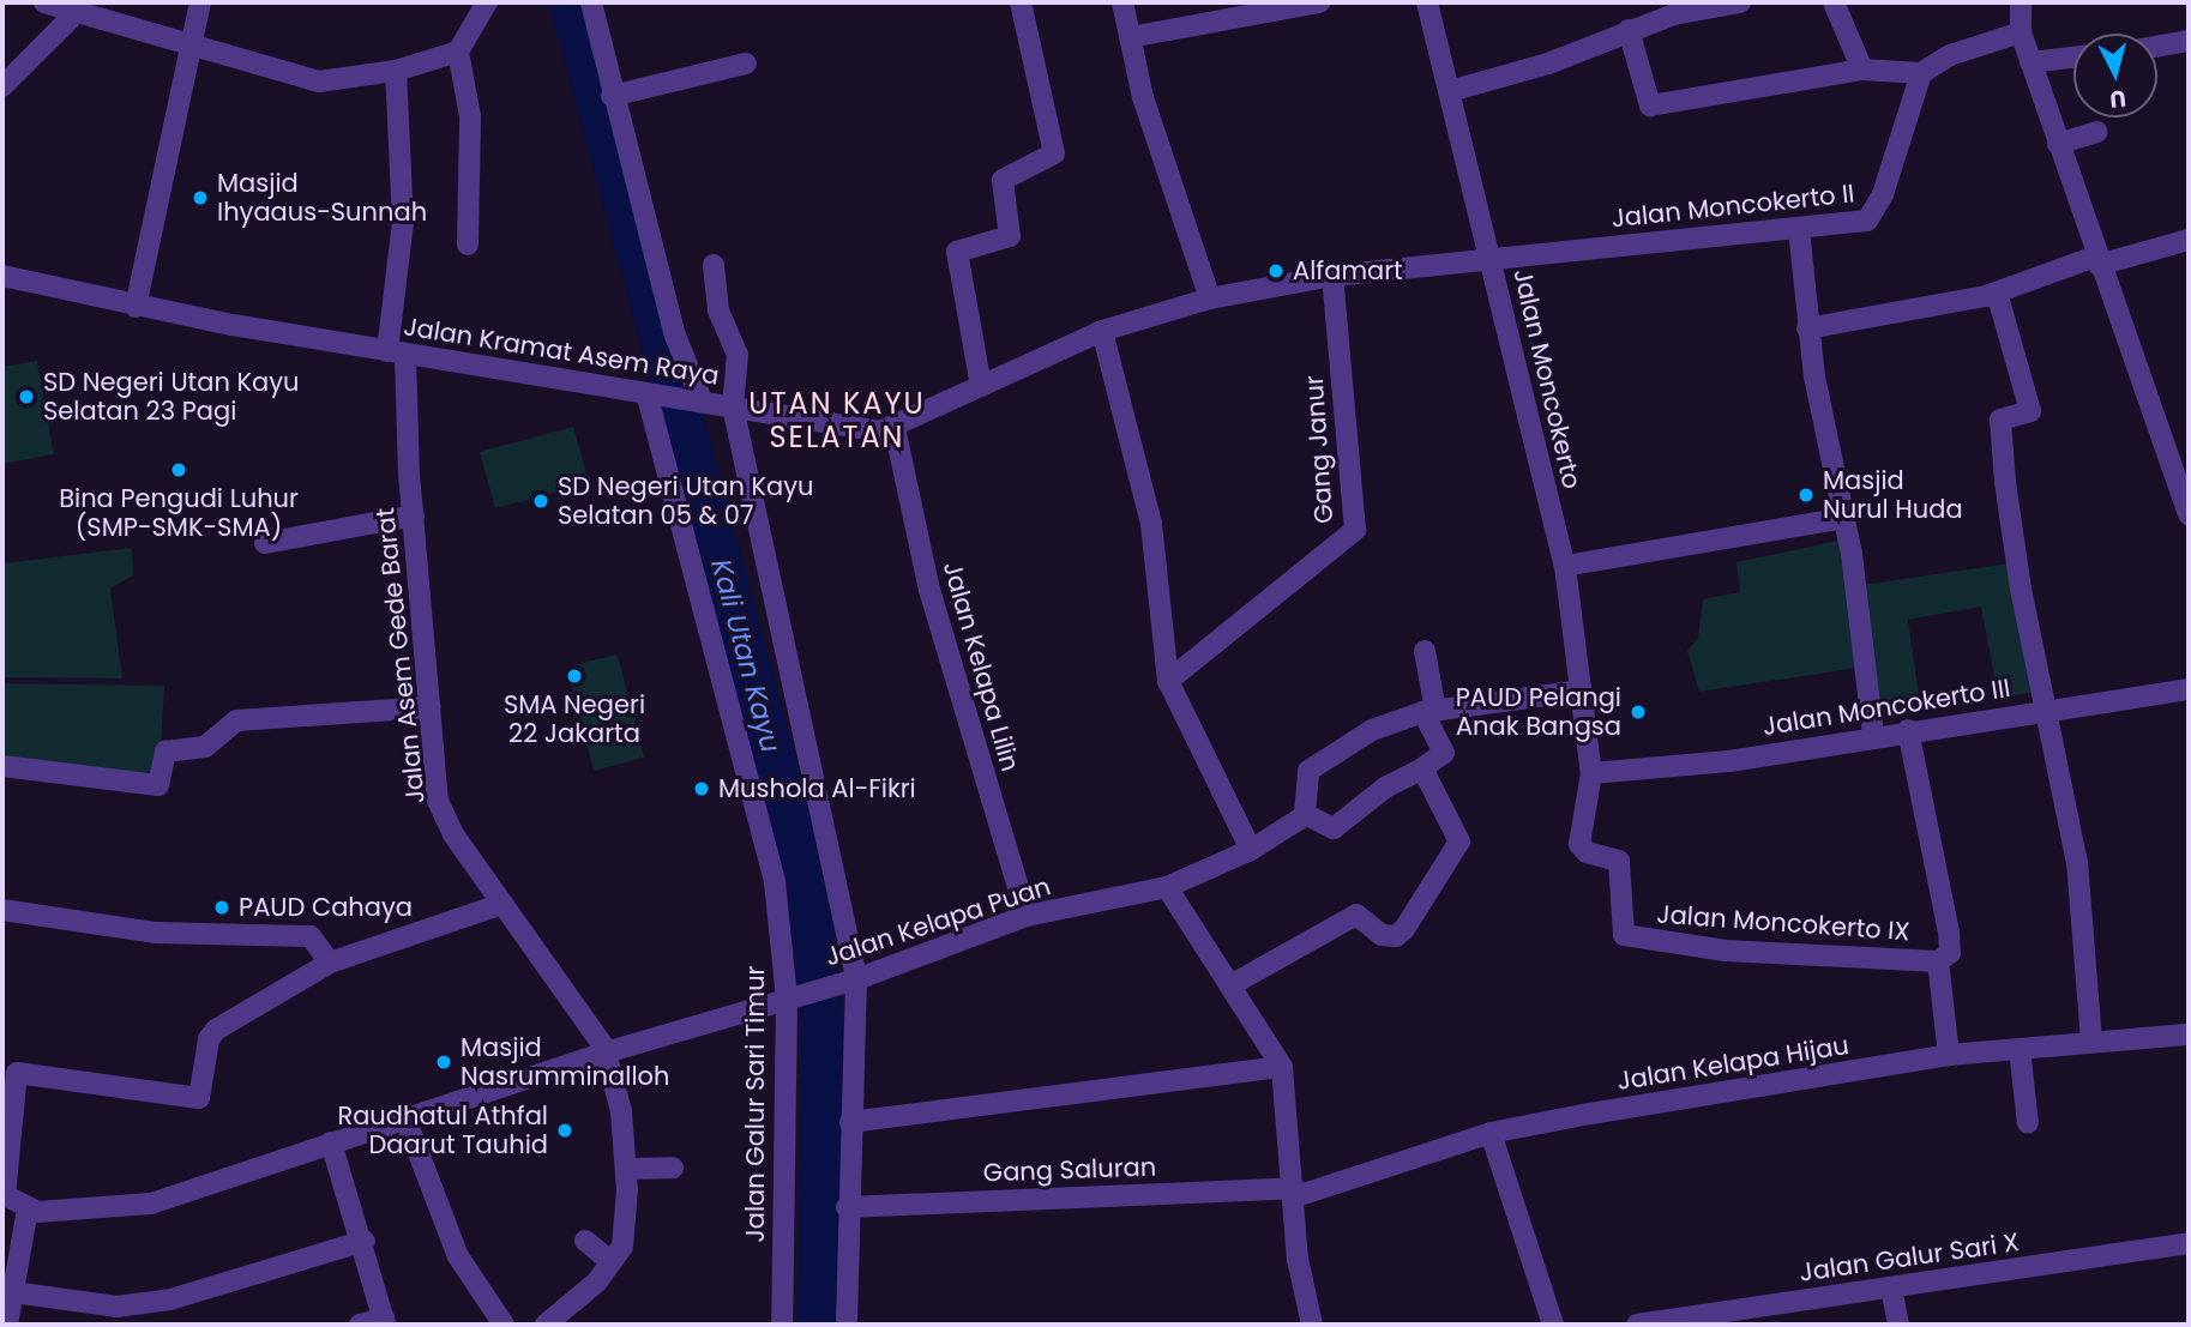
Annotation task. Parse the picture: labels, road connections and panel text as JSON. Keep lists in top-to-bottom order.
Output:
{
  "streets": {
    "street": [
      "Jalan Moncokerto II",
      "Jalan Kramat Asem Raya",
      "Jalan Moncokerto",
      "Gang Janur",
      "Jalan Asem Gede Barat",
      "Jalan Kelapa Lilin",
      "Jalan Moncokerto III",
      "Jalan Kelapa Puan",
      "Jalan Moncokerto IX",
      "Jalan Kelapa Hijau",
      "Jalan Galur Sari Timur",
      "Gang Saluran",
      "Jalan Galur Sari X"
    ]
  },
  "crossings": [
    ["Jalan Moncokerto II", "Jalan Kramat Asem Raya"],
    ["Jalan Moncokerto II", "Jalan Moncokerto"],
    ["Jalan Kramat Asem Raya", "Jalan Moncokerto"],
    ["Jalan Kramat Asem Raya", "Gang Janur"],
    ["Jalan Kramat Asem Raya", "Jalan Asem Gede Barat"],
    ["Jalan Kramat Asem Raya", "Jalan Kelapa Lilin"],
    ["Jalan Kramat Asem Raya", "Jalan Galur Sari Timur"],
    ["Jalan Moncokerto", "Jalan Moncokerto III"],
    ["Jalan Moncokerto", "Jalan Moncokerto IX"],
    ["Jalan Asem Gede Barat", "Jalan Kelapa Puan"],
    ["Jalan Kelapa Lilin", "Jalan Kelapa Puan"],
    ["Jalan Moncokerto III", "Jalan Moncokerto IX"],
    ["Jalan Kelapa Puan", "Jalan Galur Sari Timur"],
    ["Jalan Moncokerto IX", "Jalan Kelapa Hijau"],
    ["Jalan Kelapa Hijau", "Gang Saluran"]
  ],
  "districts": ["UTAN KAYU SELATAN"],
  "water": ["Kali Utan Kayu"],
  "places": [
    "Masjid Ihyaaus-Sunnah",
    "Alfamart",
    "SD Negeri Utan Kayu Selatan 23 Pagi",
    "Bina Pengudi Luhur (SMP-SMK-SMA)",
    "Masjid Nurul Huda",
    "SD Negeri Utan Kayu Selatan 05 & 07",
    "SMA Negeri 22 Jakarta",
    "PAUD Pelangi Anak Bangsa",
    "Mushola Al-Fikri",
    "PAUD Cahaya",
    "Masjid Nasrumminalloh",
    "Raudhatul Athfal Daarut Tauhid"
  ],
  "north": "bottom"
}
